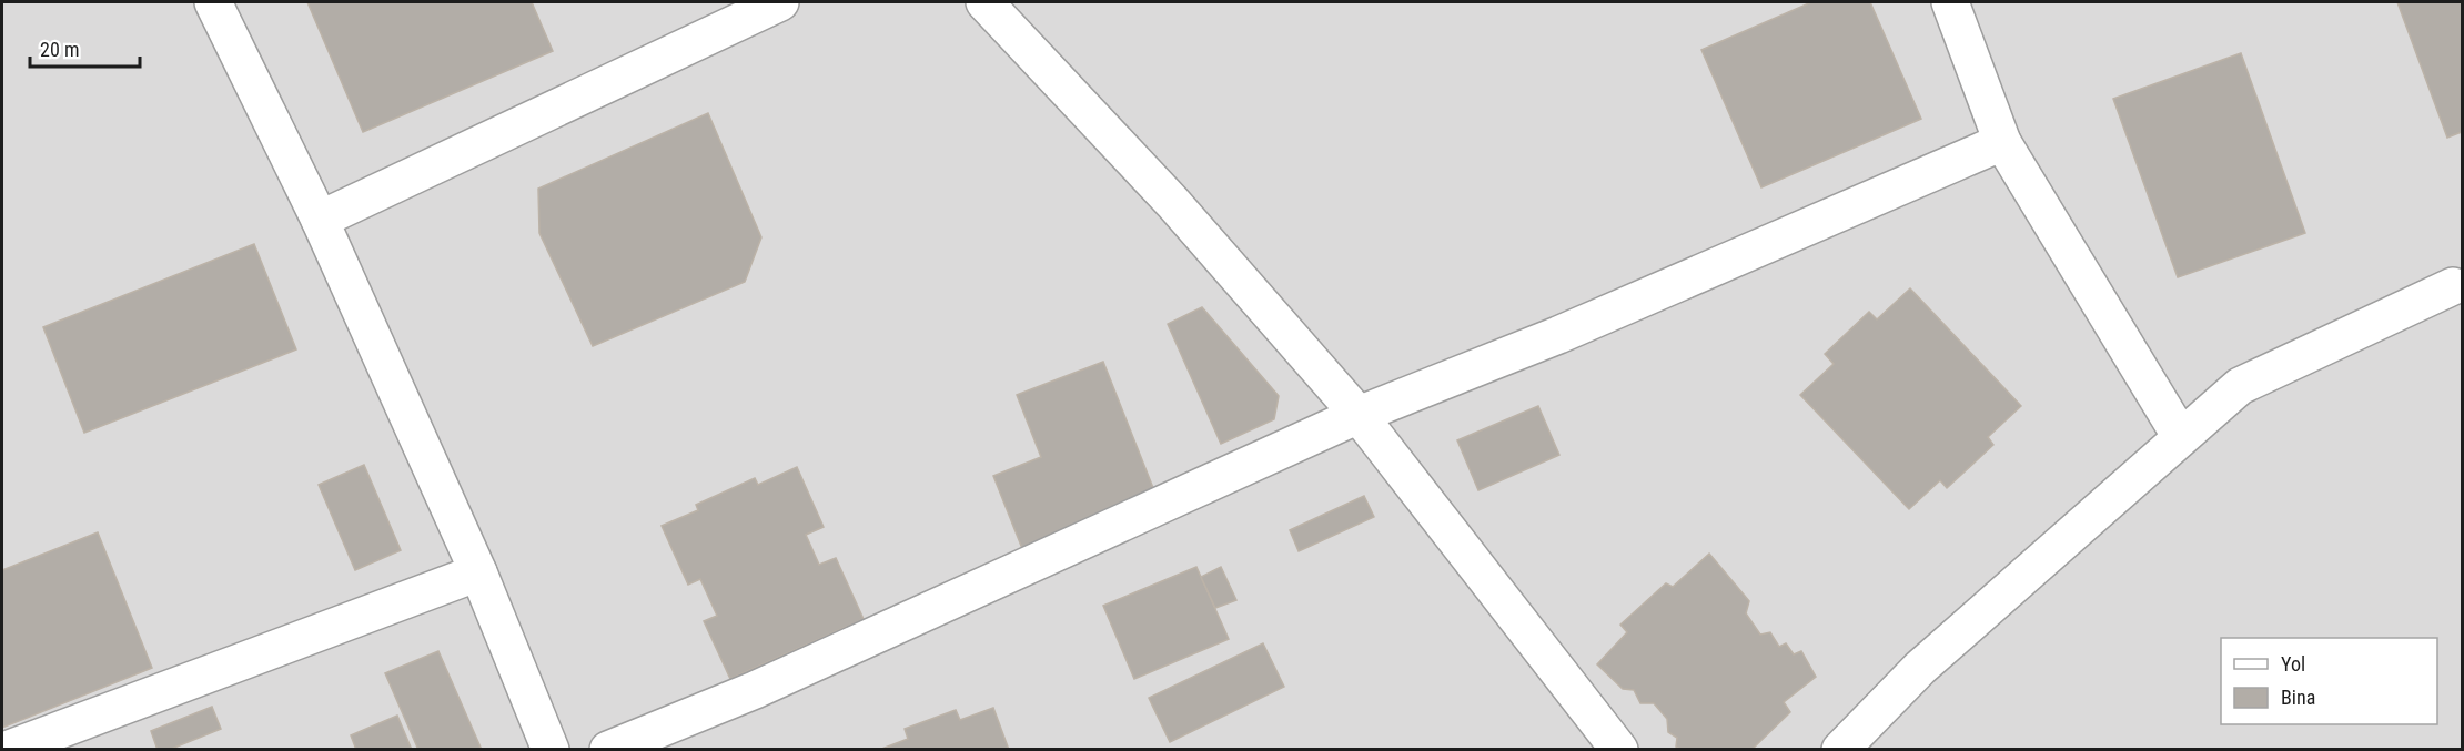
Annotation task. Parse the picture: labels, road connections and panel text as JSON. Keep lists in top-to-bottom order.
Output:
{
  "legend": ["Yol", "Bina"],
  "scale_bar": "20 m"
}
